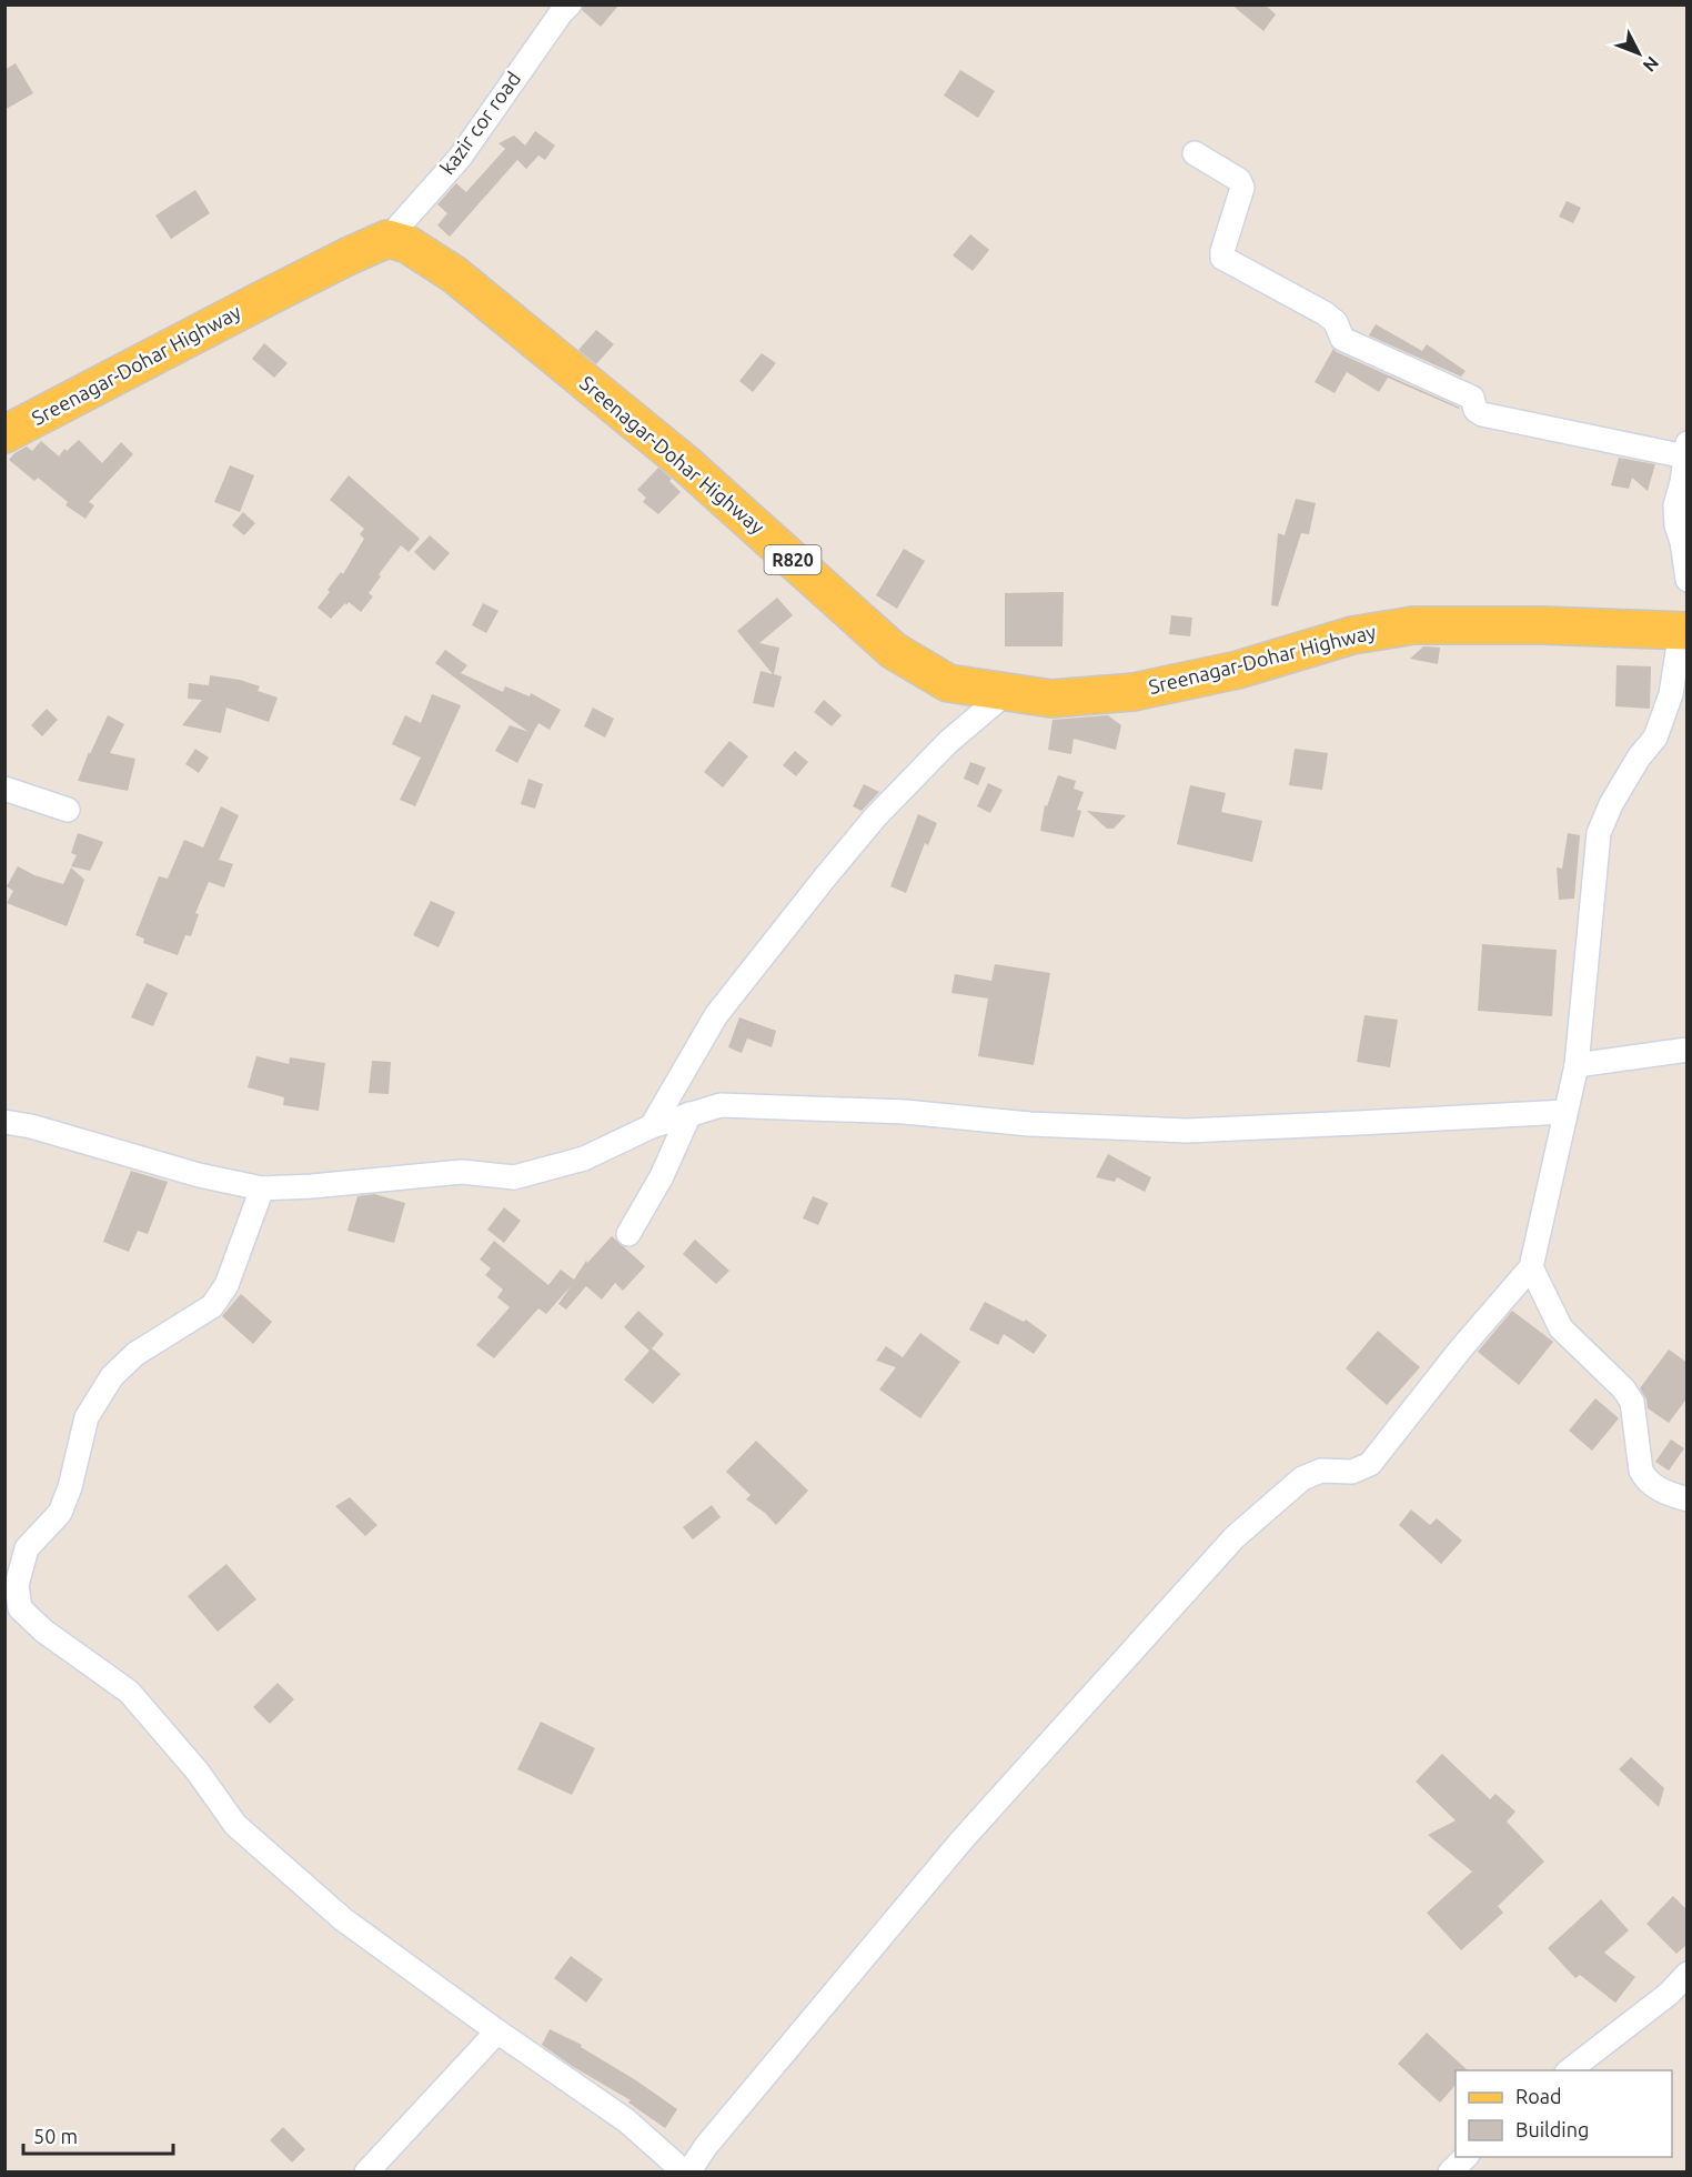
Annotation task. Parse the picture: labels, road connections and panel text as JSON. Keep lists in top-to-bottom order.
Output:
{
  "streets": {
    "main road": ["Sreenagar-Dohar Highway", "R820"],
    "street": ["kazir cor road"]
  },
  "crossings": [
    ["kazir cor road", "Sreenagar-Dohar Highway"]
  ],
  "legend": ["Road", "Building"],
  "scale_bar": "50 m",
  "north": "bottom right"
}
